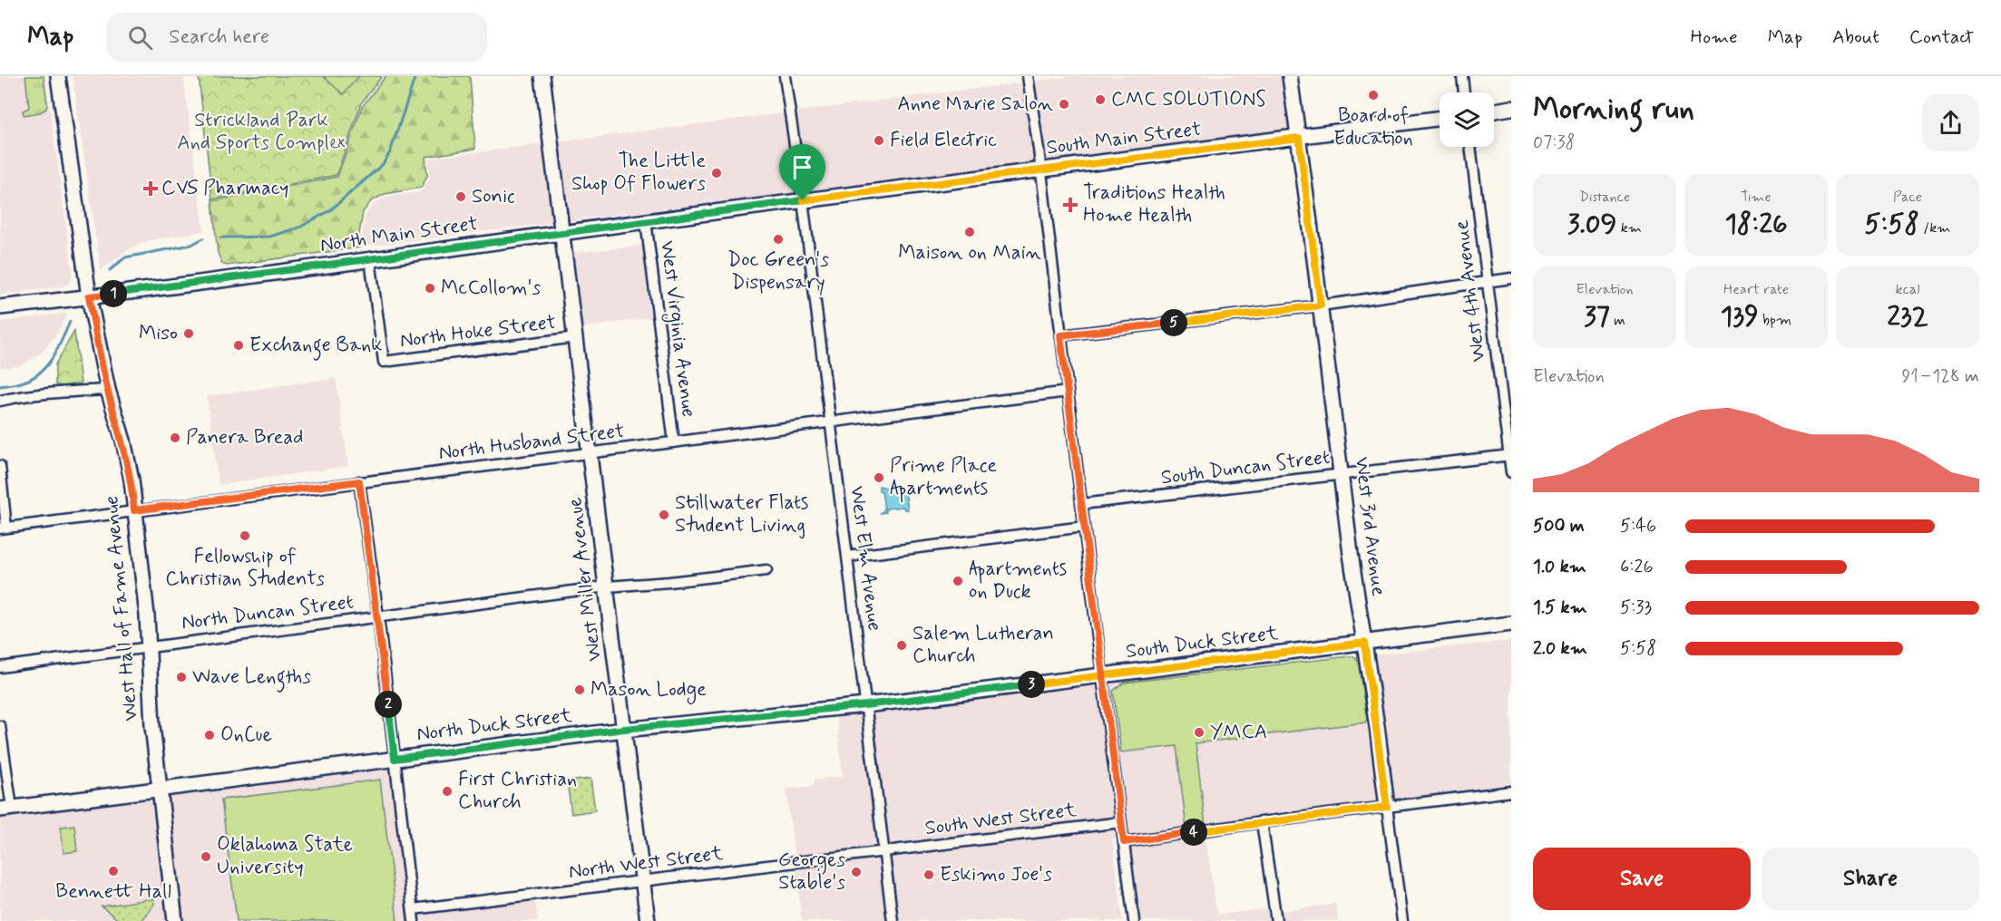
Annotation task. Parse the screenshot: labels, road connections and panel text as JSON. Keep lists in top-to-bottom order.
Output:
{
  "streets": {
    "main road": [
      "South Main Street",
      "North Main Street",
      "West 3rd Avenue",
      "West Miller Avenue",
      "West Hall of Fame Avenue",
      "South Duck Street",
      "North Duck Street"
    ],
    "street": [
      "West 4th Avenue",
      "West Virginia Avenue",
      "North Hoke Street",
      "North Husband Street",
      "South Duncan Street",
      "West Elm Avenue",
      "North Duncan Street",
      "South West Street",
      "North West Street"
    ]
  },
  "crossings": [
    ["South Main Street", "North Main Street"],
    ["South Main Street", "West 3rd Avenue"],
    ["South Main Street", "West Elm Avenue"],
    ["North Main Street", "West Virginia Avenue"],
    ["North Main Street", "North Hoke Street"],
    ["North Main Street", "West Elm Avenue"],
    ["North Main Street", "West Miller Avenue"],
    ["North Main Street", "West Hall of Fame Avenue"],
    ["West 4th Avenue", "South Duncan Street"],
    ["West Virginia Avenue", "North Husband Street"],
    ["North Hoke Street", "West Miller Avenue"],
    ["North Husband Street", "West Elm Avenue"],
    ["North Husband Street", "West Miller Avenue"],
    ["North Husband Street", "West Hall of Fame Avenue"],
    ["South Duncan Street", "West 3rd Avenue"],
    ["West 3rd Avenue", "South Duck Street"],
    ["West Elm Avenue", "South Duck Street"],
    ["West Elm Avenue", "North Duck Street"],
    ["West Elm Avenue", "South West Street"],
    ["West Elm Avenue", "North West Street"],
    ["West Miller Avenue", "North Duncan Street"],
    ["West Miller Avenue", "North Duck Street"],
    ["West Miller Avenue", "North West Street"],
    ["West Hall of Fame Avenue", "North Duncan Street"],
    ["West Hall of Fame Avenue", "North Duck Street"],
    ["South Duck Street", "North Duck Street"],
    ["South West Street", "North West Street"]
  ],
  "parks": ["Strickland Park And Sports Complex"],
  "places": {
    "other": [
      "Board of Education",
      "CMC SOLUTIONS",
      "Anne Marie Salon",
      "Field Electric",
      "The Little Shop Of Flowers",
      "Sonic",
      "Maison on Main",
      "Doc Green's Dispensary",
      "McCollom's",
      "Miso",
      "Exchange Bank",
      "Panera Bread",
      "Prime Place Apartments",
      "Stillwater Flats Student Living",
      "Fellowship of Christian Students",
      "Apartments on Duck",
      "Salem Lutheran Church",
      "Wave Lengths",
      "Mason Lodge",
      "YMCA",
      "OnCue",
      "First Christian Church",
      "Oklahoma State University",
      "Bennett Hall",
      "Georges Stable's",
      "Eskimo Joe's"
    ],
    "health": ["CVS Pharmacy", "Traditions Health Home Health"]
  },
  "page": {
    "header": "Map",
    "search": "Search here",
    "nav": [
      "Home",
      "Map",
      "About",
      "Contact"
    ],
    "heading": ["Morning run", "07:38"],
    "stats": [
      ["Distance", "3.09 km"],
      ["Time", "18:26"],
      ["Pace", "5:58 /km"],
      ["Elevation", "37 m"],
      ["Heart rate", "139 bpm"],
      ["kcal", "232"]
    ],
    "pins": [
      "1",
      "5",
      "3",
      "2",
      "4"
    ],
    "chart": ["Elevation", "91–128 m"],
    "list": [
      {
        "name": "500 m",
        "note": "5:46"
      },
      {
        "name": "1.0 km",
        "note": "6:26"
      },
      {
        "name": "1.5 km",
        "note": "5:33"
      },
      {
        "name": "2.0 km",
        "note": "5:58"
      }
    ],
    "buttons": ["Save", "Share"]
  }
}
